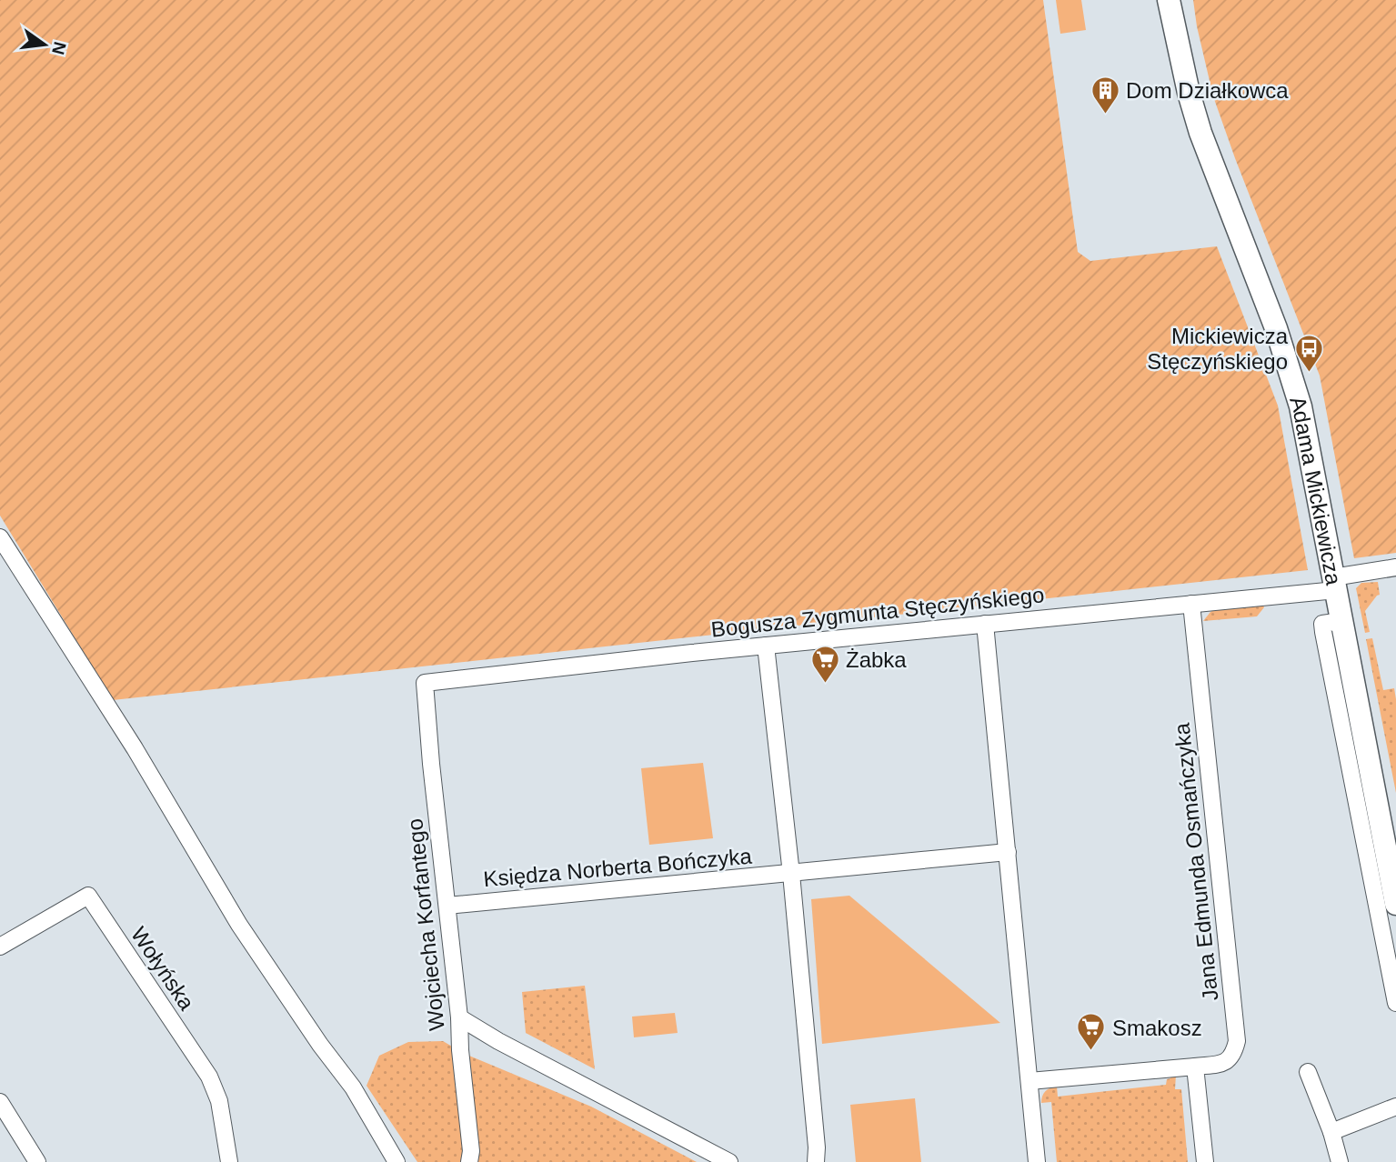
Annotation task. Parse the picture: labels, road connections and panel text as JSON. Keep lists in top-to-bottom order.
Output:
{
  "streets": {
    "street": [
      "Adama Mickiewicza",
      "Bogusza Zygmunta Stęczyńskiego",
      "Jana Edmunda Osmańczyka",
      "Księdza Norberta Bończyka",
      "Wojciecha Korfantego",
      "Wołyńska"
    ]
  },
  "crossings": [
    ["Adama Mickiewicza", "Bogusza Zygmunta Stęczyńskiego"],
    ["Bogusza Zygmunta Stęczyńskiego", "Jana Edmunda Osmańczyka"],
    ["Bogusza Zygmunta Stęczyńskiego", "Wojciecha Korfantego"],
    ["Księdza Norberta Bończyka", "Wojciecha Korfantego"]
  ],
  "places": {
    "building": ["Dom Działkowca"],
    "bus stop": ["Mickiewicza Stęczyńskiego"],
    "supermarket": ["Żabka", "Smakosz"]
  },
  "north": "right"
}
